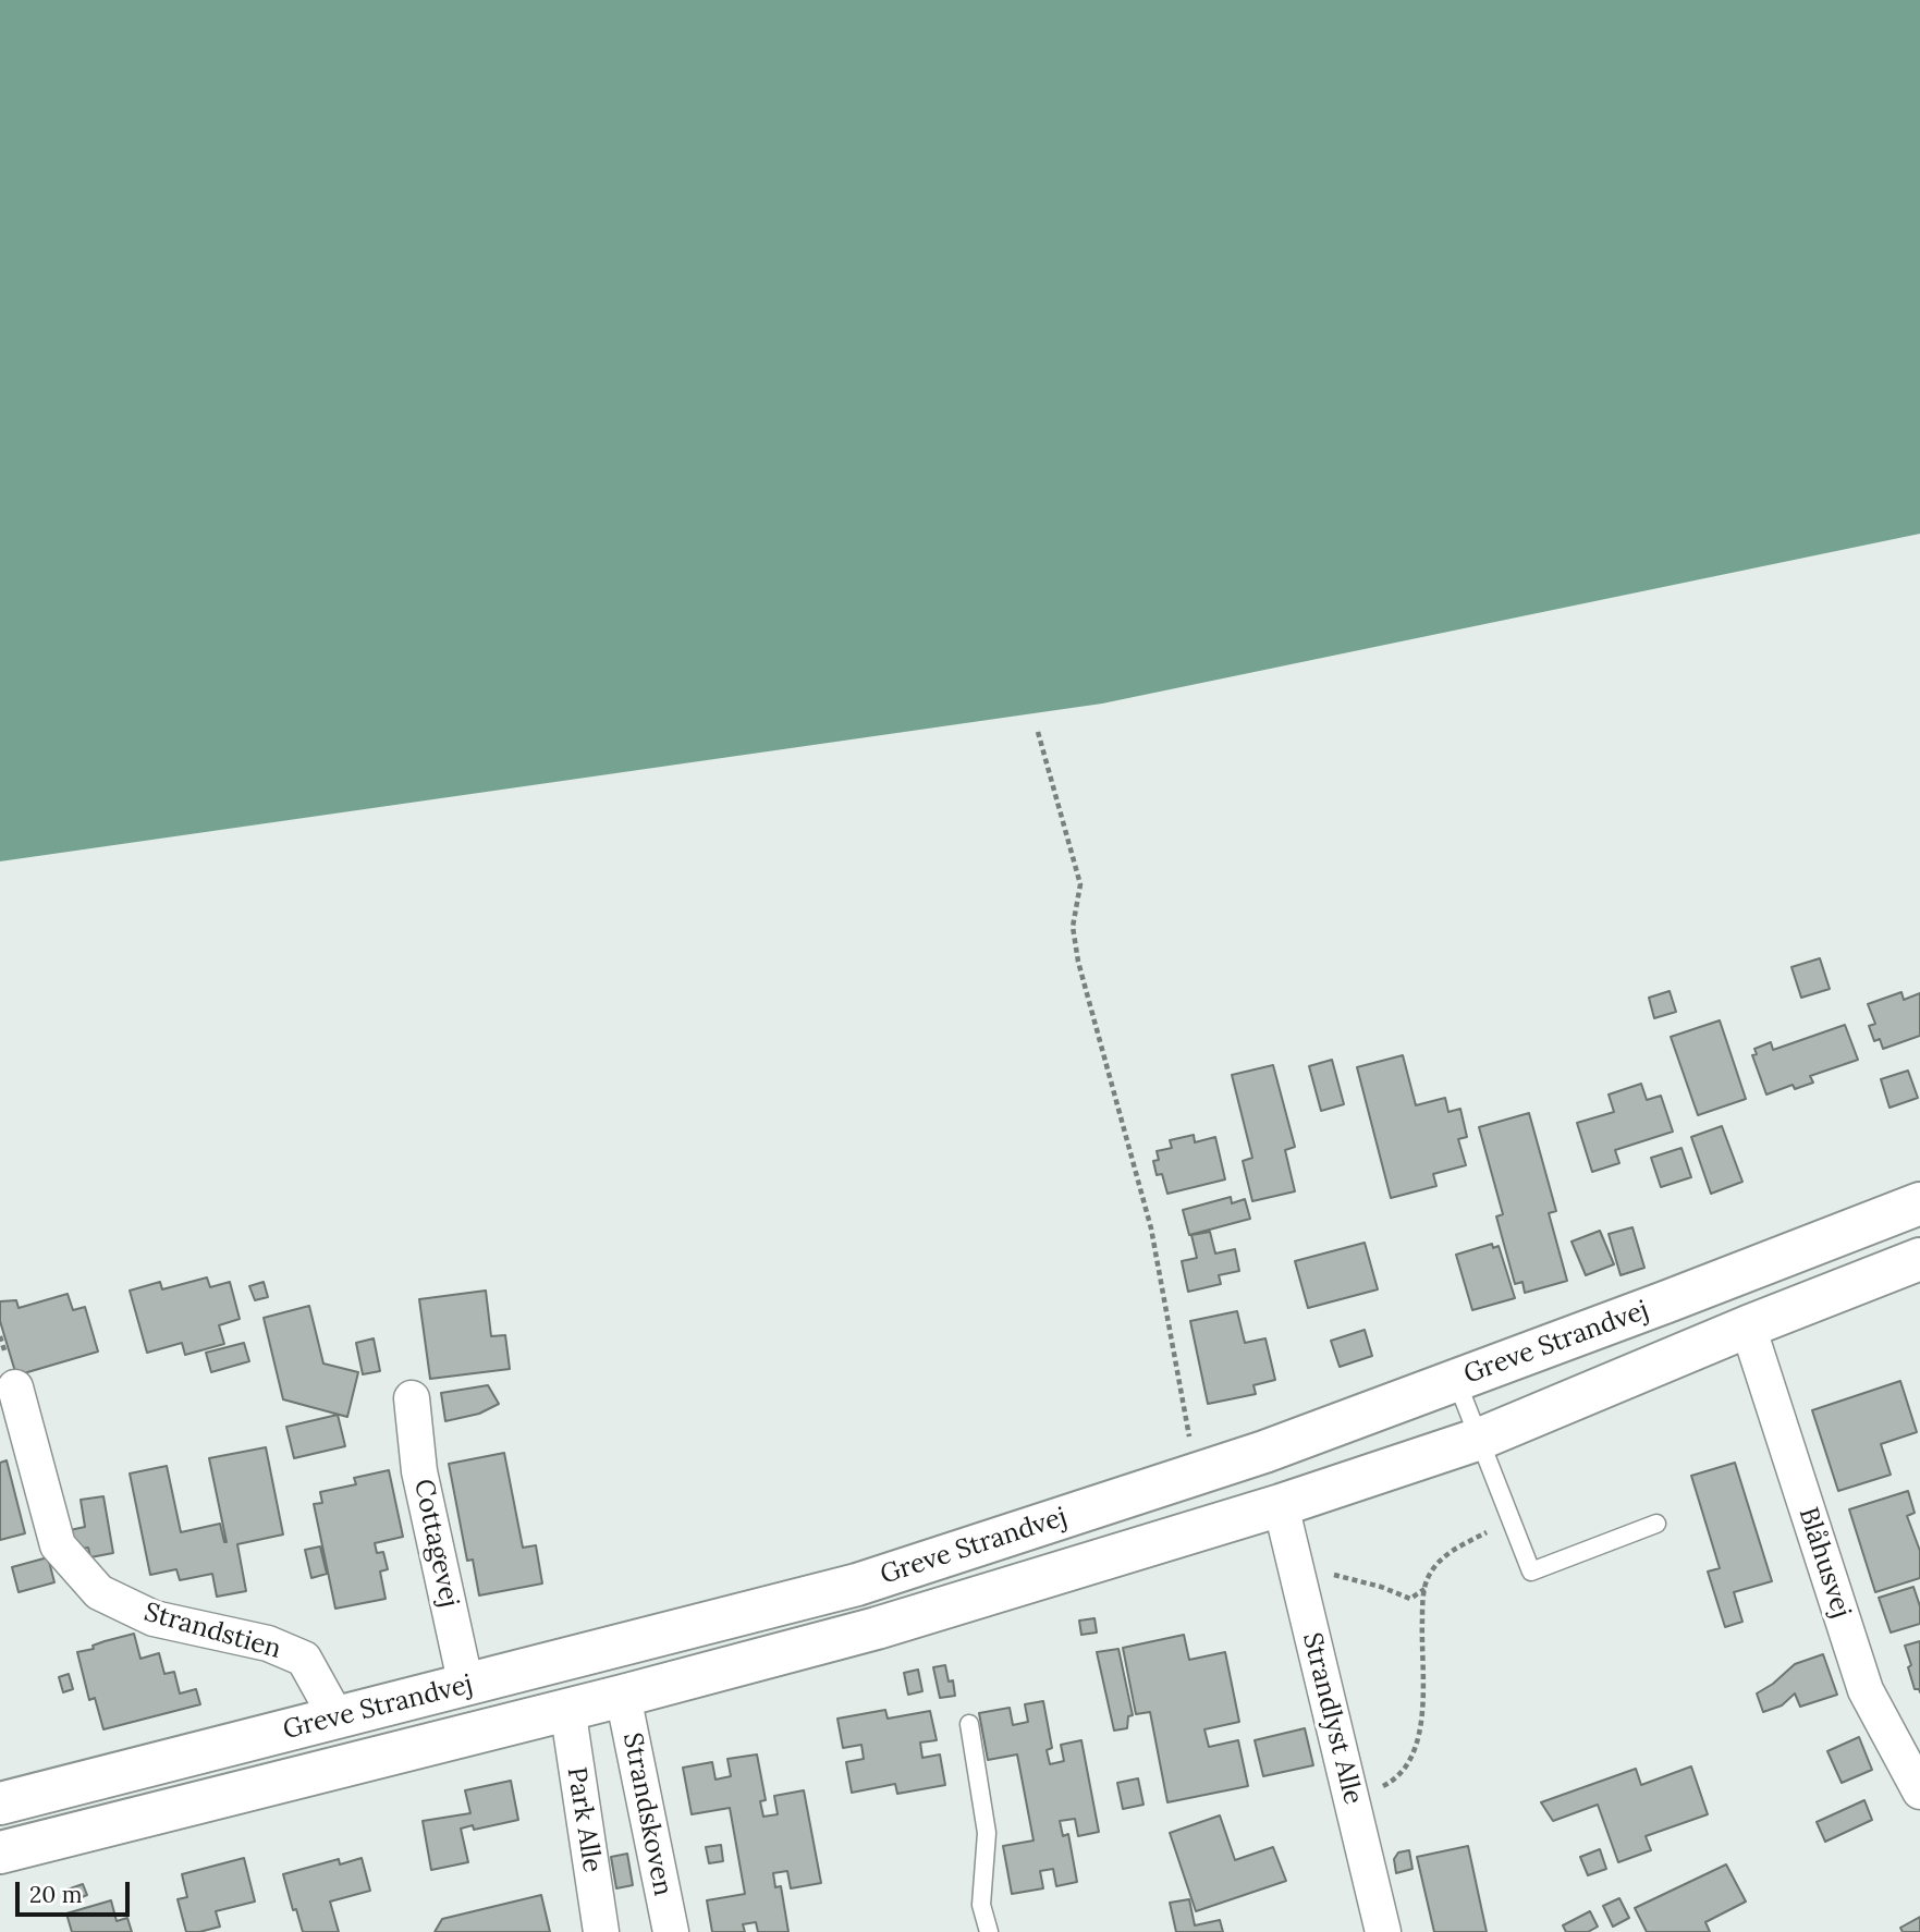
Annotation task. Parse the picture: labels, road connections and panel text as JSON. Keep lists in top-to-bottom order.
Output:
{
  "streets": {
    "main road": ["Greve Strandvej"],
    "street": [
      "Cottagevej",
      "Blåhusvej",
      "Strandstien",
      "Strandlyst Alle",
      "Strandskoven",
      "Park Alle"
    ]
  },
  "crossings": [
    ["Greve Strandvej", "Cottagevej"],
    ["Greve Strandvej", "Blåhusvej"],
    ["Greve Strandvej", "Strandstien"],
    ["Greve Strandvej", "Strandlyst Alle"],
    ["Greve Strandvej", "Strandskoven"],
    ["Greve Strandvej", "Park Alle"]
  ],
  "scale_bar": "20 m"
}
